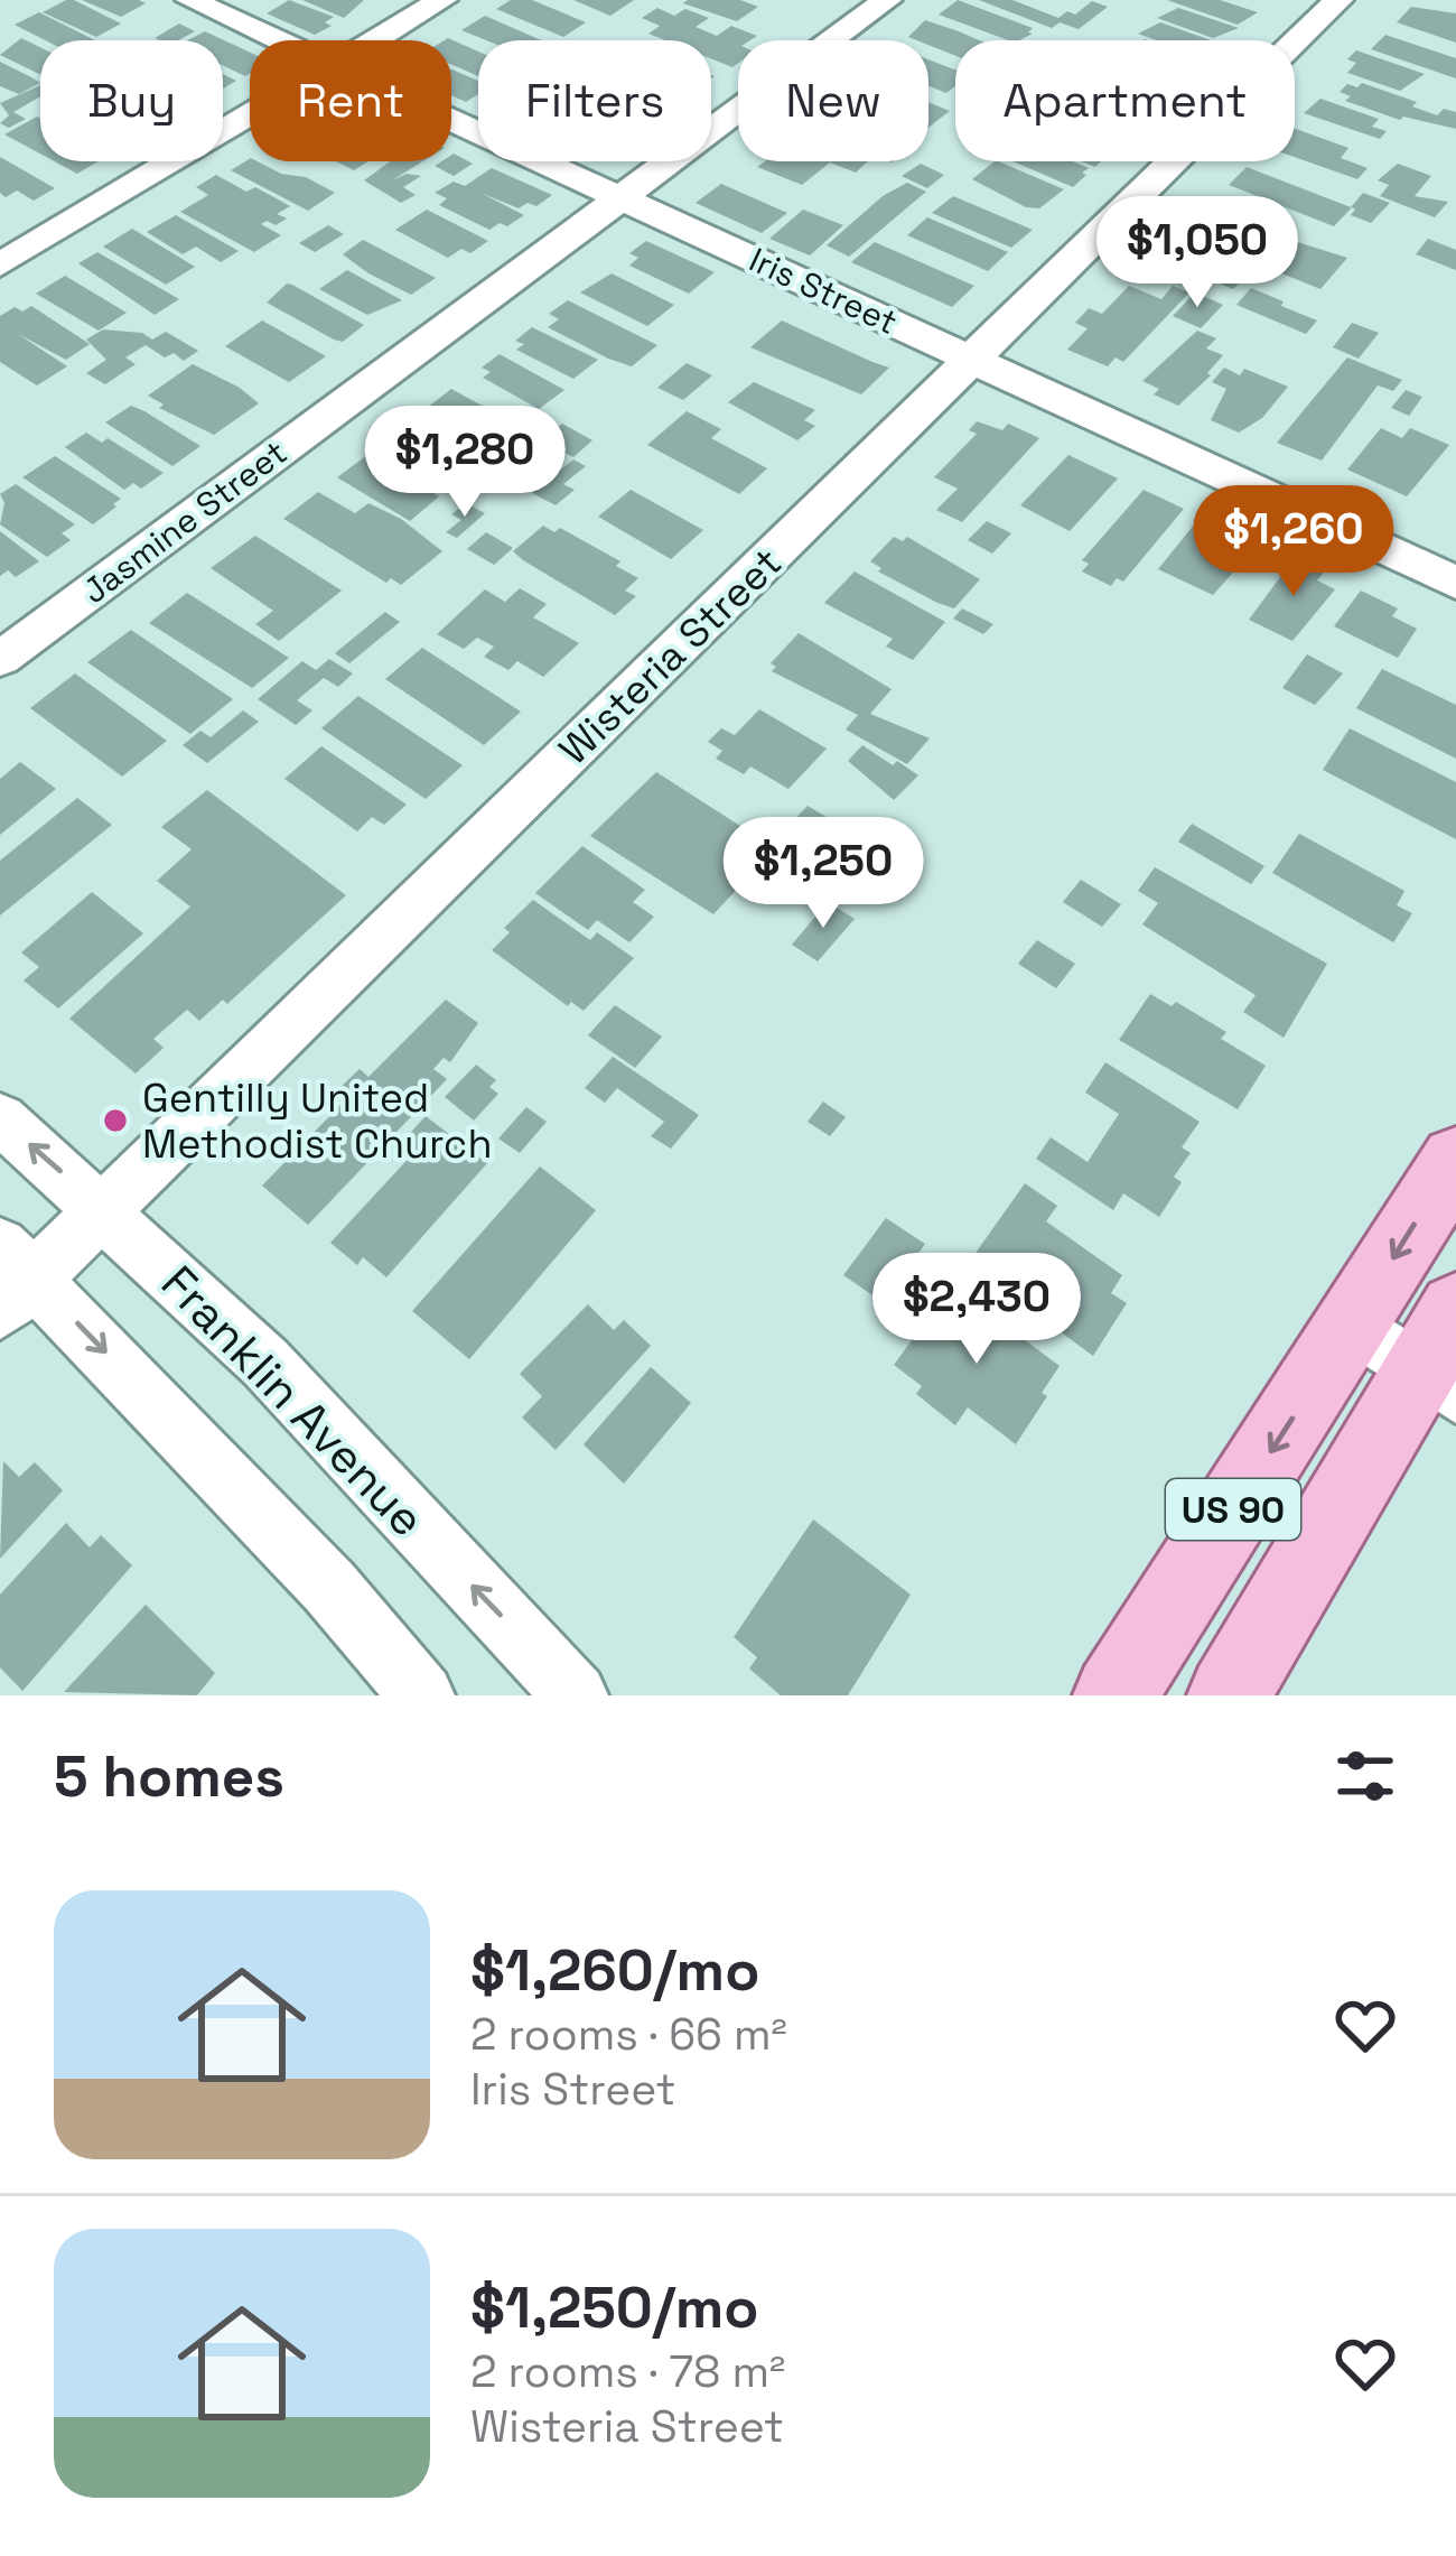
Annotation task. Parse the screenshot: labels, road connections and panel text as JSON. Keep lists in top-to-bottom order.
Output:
{
  "streets": {
    "main road": ["US 90"],
    "street": [
      "Iris Street",
      "Jasmine Street",
      "Wisteria Street",
      "Franklin Avenue"
    ]
  },
  "crossings": [
    ["Iris Street", "Jasmine Street"],
    ["Iris Street", "Wisteria Street"],
    ["Wisteria Street", "Franklin Avenue"]
  ],
  "places": ["Gentilly United Methodist Church"],
  "page": {
    "chip": [
      "Buy",
      "Rent",
      "Filters",
      "New",
      "Apartment"
    ],
    "price": [
      "$1,050",
      "$1,280",
      "$1,260",
      "$1,250",
      "$2,430"
    ],
    "heading": "5 homes",
    "list": [
      {
        "name": "$1,260/mo",
        "note": "2 rooms · 66 m² · Iris Street"
      },
      {
        "name": "$1,250/mo",
        "note": "2 rooms · 78 m² · Wisteria Street"
      }
    ]
  }
}
